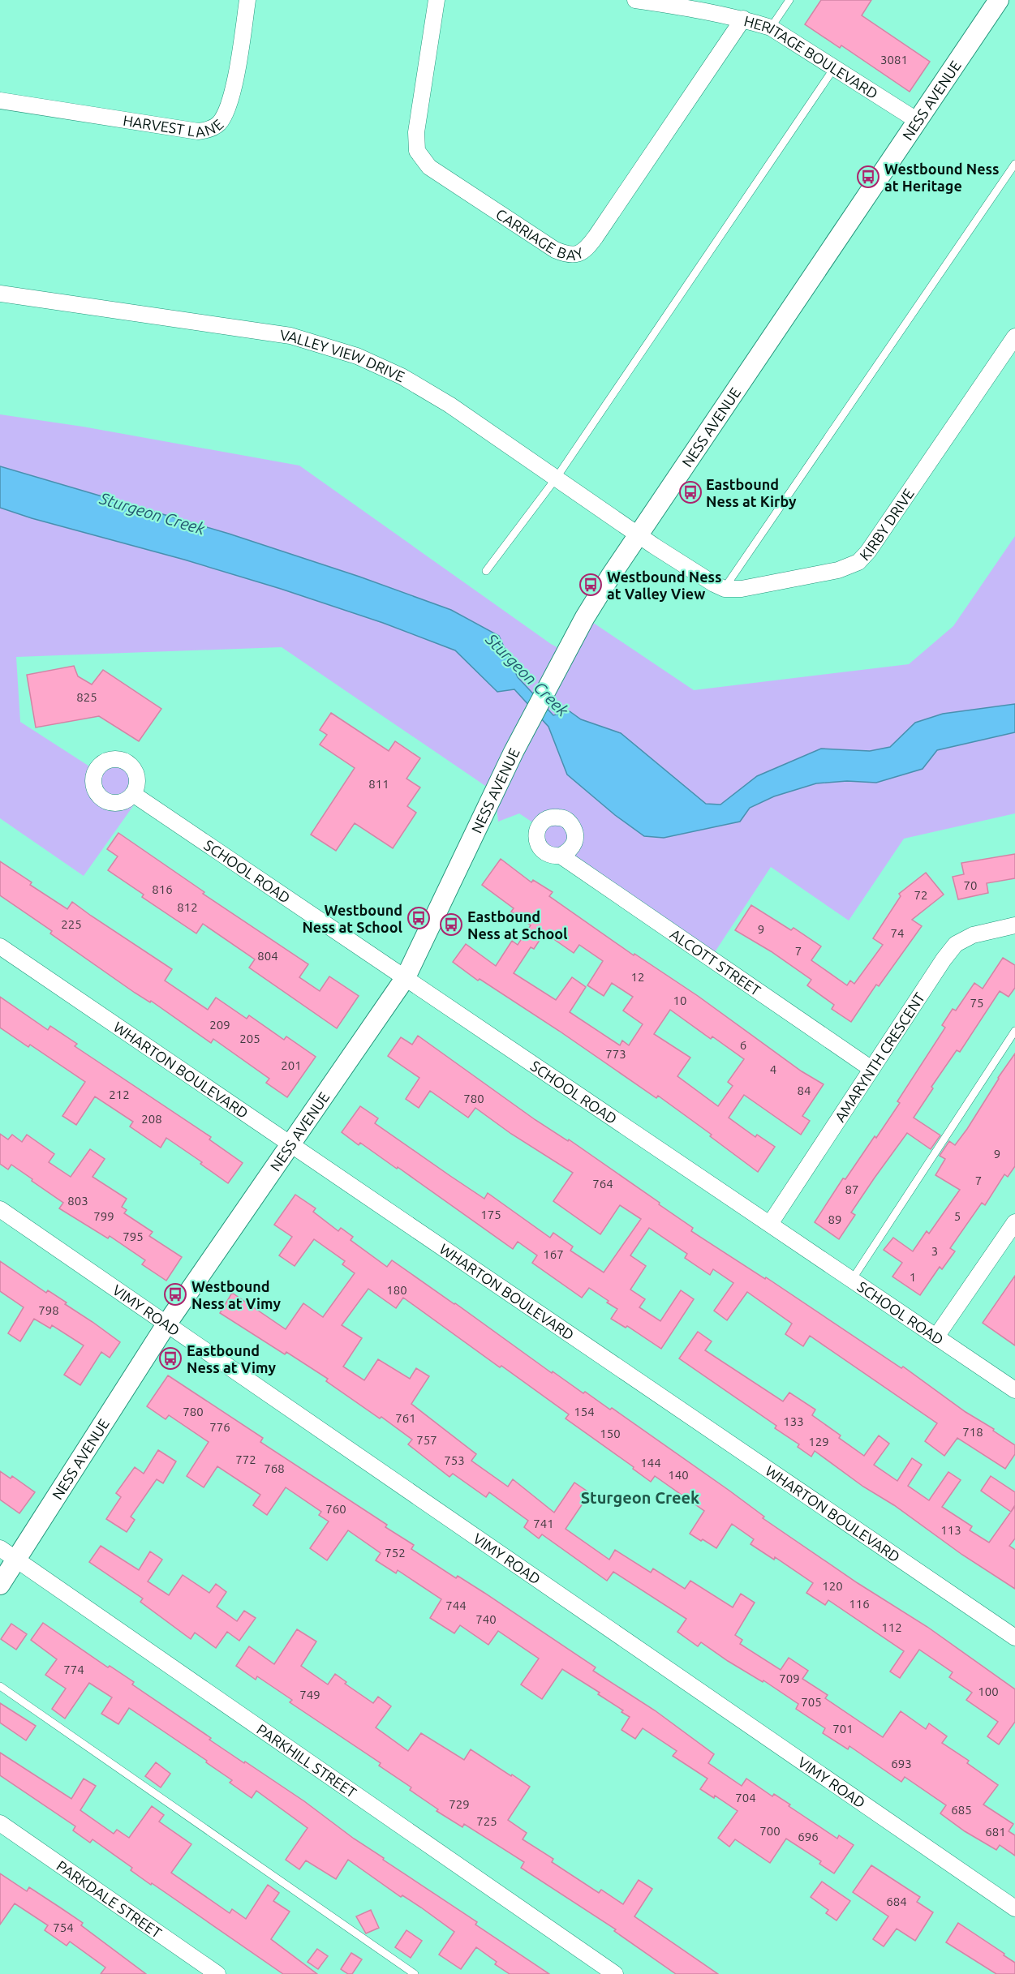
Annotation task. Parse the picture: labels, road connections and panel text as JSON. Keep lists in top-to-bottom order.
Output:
{
  "streets": {
    "street": [
      "HERITAGE BOULEVARD",
      "NESS AVENUE",
      "HARVEST LANE",
      "CARRIAGE BAY",
      "VALLEY VIEW DRIVE",
      "KIRBY DRIVE",
      "SCHOOL ROAD",
      "ALCOTT STREET",
      "AMARYNTH CRESCENT",
      "WHARTON BOULEVARD",
      "VIMY ROAD",
      "PARKHILL STREET",
      "PARKDALE STREET"
    ]
  },
  "crossings": [
    ["HERITAGE BOULEVARD", "NESS AVENUE"],
    ["HERITAGE BOULEVARD", "CARRIAGE BAY"],
    ["NESS AVENUE", "VALLEY VIEW DRIVE"],
    ["NESS AVENUE", "SCHOOL ROAD"],
    ["NESS AVENUE", "WHARTON BOULEVARD"],
    ["NESS AVENUE", "VIMY ROAD"],
    ["NESS AVENUE", "PARKHILL STREET"],
    ["SCHOOL ROAD", "AMARYNTH CRESCENT"],
    ["ALCOTT STREET", "AMARYNTH CRESCENT"]
  ],
  "districts": ["Sturgeon Creek"],
  "water": ["Sturgeon Creek"],
  "places": {
    "bus stop": [
      "Westbound Ness at Heritage",
      "Eastbound Ness at Kirby",
      "Westbound Ness at Valley View",
      "Westbound Ness at School",
      "Eastbound Ness at School",
      "Westbound Ness at Vimy",
      "Eastbound Ness at Vimy"
    ]
  },
  "house_numbers": [
    "3081",
    "825",
    "811",
    "70",
    "816",
    "72",
    "812",
    "225",
    "9",
    "74",
    "7",
    "804",
    "12",
    "10",
    "75",
    "209",
    "205",
    "6",
    "773",
    "201",
    "4",
    "84",
    "212",
    "780",
    "208",
    "9",
    "7",
    "764",
    "87",
    "803",
    "175",
    "799",
    "5",
    "89",
    "795",
    "3",
    "167",
    "1",
    "180",
    "798",
    "780",
    "154",
    "761",
    "133",
    "776",
    "718",
    "150",
    "757",
    "129",
    "772",
    "753",
    "144",
    "768",
    "140",
    "760",
    "741",
    "113",
    "752",
    "120",
    "116",
    "744",
    "740",
    "112",
    "774",
    "709",
    "100",
    "749",
    "705",
    "701",
    "693",
    "704",
    "729",
    "685",
    "725",
    "700",
    "681",
    "696",
    "684",
    "754"
  ]
}
